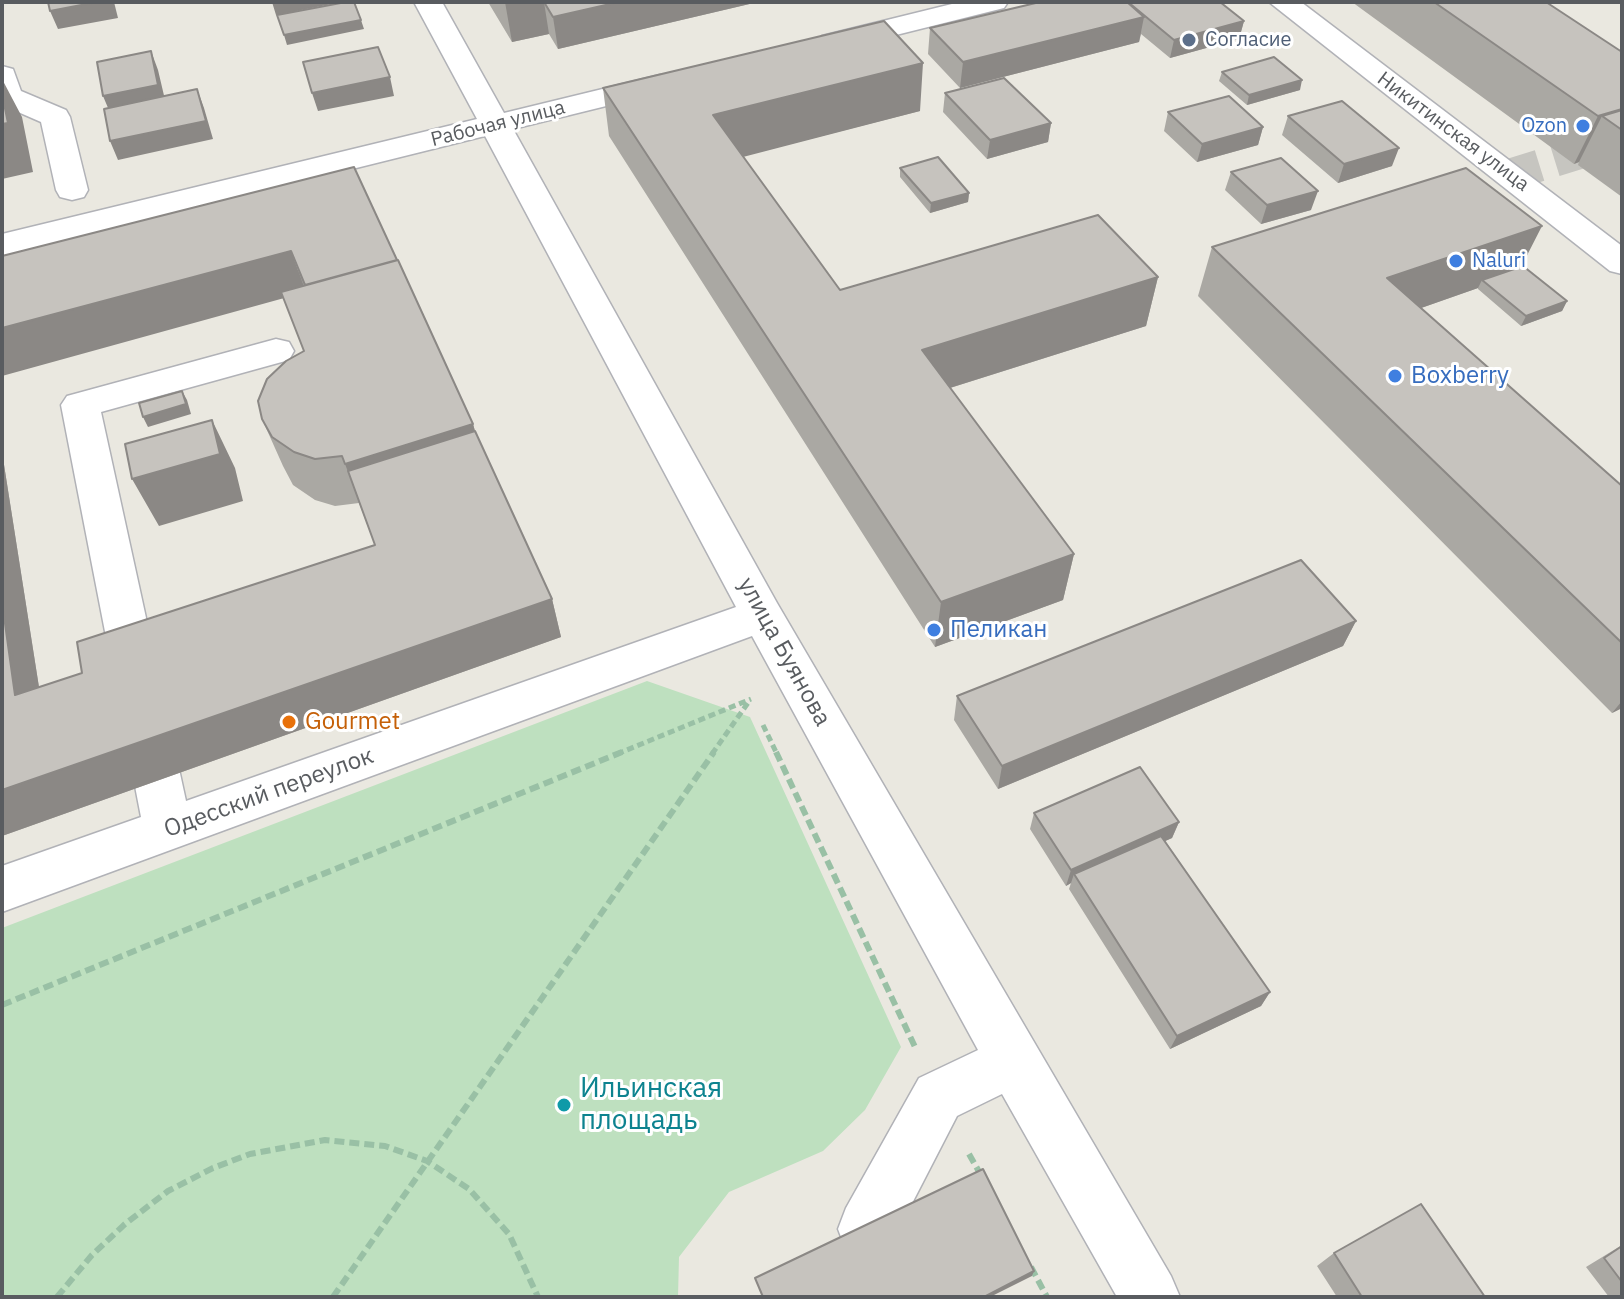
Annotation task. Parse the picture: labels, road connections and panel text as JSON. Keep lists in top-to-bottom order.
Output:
{
  "streets": {
    "street": [
      "Рабочая улица",
      "Никитинская улица",
      "улица Буянова",
      "Одесский переулок"
    ]
  },
  "crossings": [
    ["Рабочая улица", "улица Буянова"],
    ["улица Буянова", "Одесский переулок"]
  ],
  "places": [
    "Согласие",
    "Ozon",
    "Naluri",
    "Boxberry",
    "Пеликан",
    "Gourmet",
    "Ильинская площадь"
  ]
}
